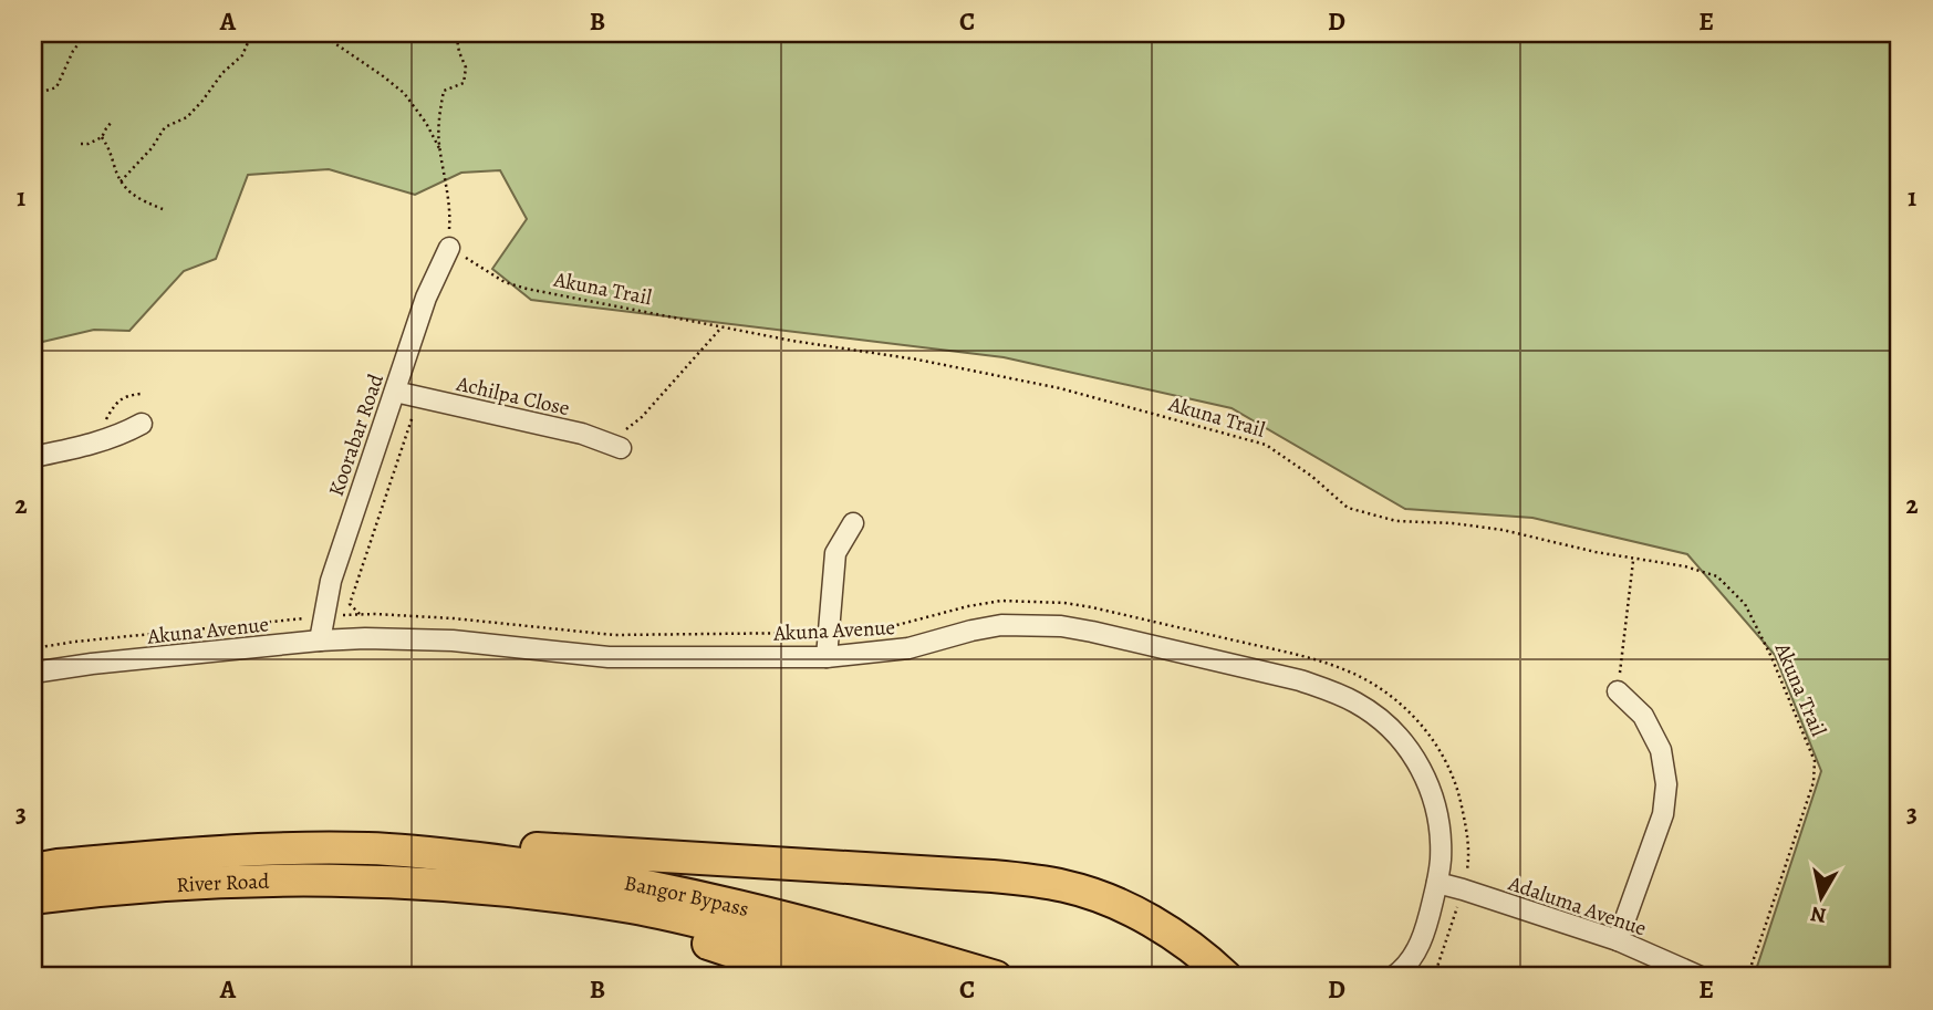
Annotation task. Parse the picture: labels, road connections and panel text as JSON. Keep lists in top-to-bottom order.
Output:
{
  "streets": {
    "main road": ["River Road", "Bangor Bypass"],
    "street": [
      "Achilpa Close",
      "Koorabar Road",
      "Akuna Avenue",
      "Adaluma Avenue"
    ],
    "path": ["Akuna Trail"]
  },
  "crossings": [
    ["Akuna Trail", "Koorabar Road"],
    ["Achilpa Close", "Koorabar Road"],
    ["Koorabar Road", "Akuna Avenue"],
    ["Akuna Avenue", "Adaluma Avenue"],
    ["River Road", "Bangor Bypass"]
  ],
  "north": "bottom",
  "grid": {
    "columns": [
      "A",
      "B",
      "C",
      "D",
      "E"
    ],
    "rows": ["1", "2", "3"]
  }
}
